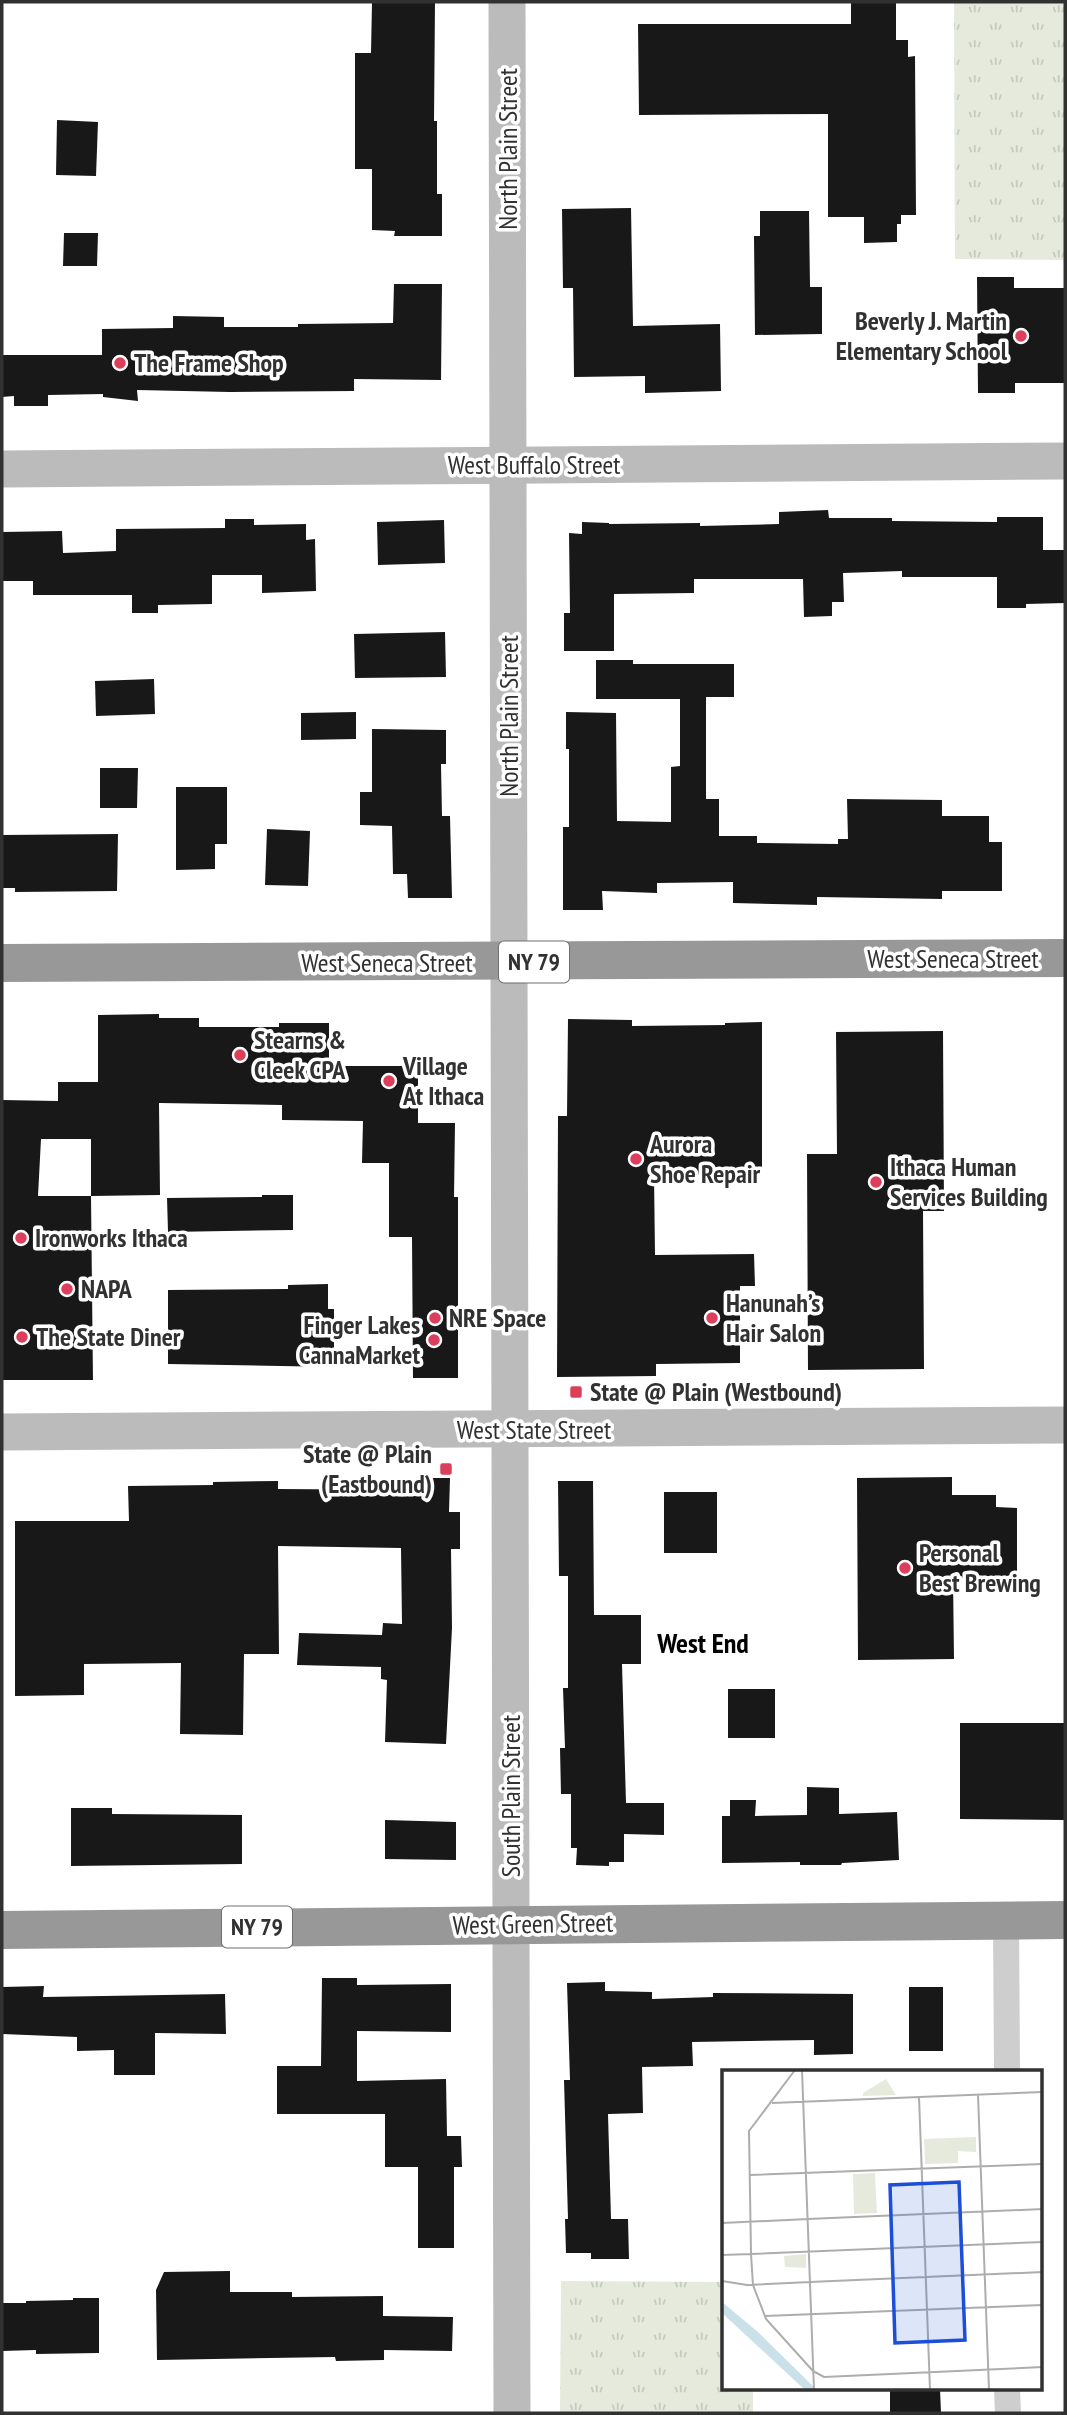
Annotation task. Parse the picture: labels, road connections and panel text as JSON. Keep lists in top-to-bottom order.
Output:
{
  "streets": {
    "highway": ["West Seneca Street", "NY 79", "West Green Street"],
    "street": [
      "North Plain Street",
      "West Buffalo Street",
      "West State Street",
      "South Plain Street"
    ]
  },
  "crossings": [
    ["North Plain Street", "West Buffalo Street"],
    ["North Plain Street", "West Seneca Street"],
    ["North Plain Street", "West State Street"],
    ["North Plain Street", "South Plain Street"],
    ["West State Street", "South Plain Street"],
    ["South Plain Street", "West Green Street"]
  ],
  "districts": ["West End"],
  "places": {
    "other": [
      "Beverly J. Martin Elementary School",
      "The Frame Shop",
      "Stearns & Cleek CPA",
      "Village At Ithaca",
      "Aurora Shoe Repair",
      "Ithaca Human Services Building",
      "Ironworks Ithaca",
      "NAPA",
      "NRE Space",
      "Hanunah’s Hair Salon",
      "The State Diner",
      "Finger Lakes CannaMarket",
      "Personal Best Brewing"
    ],
    "transit": ["State @ Plain (Westbound)", "State @ Plain (Eastbound)"]
  }
}
